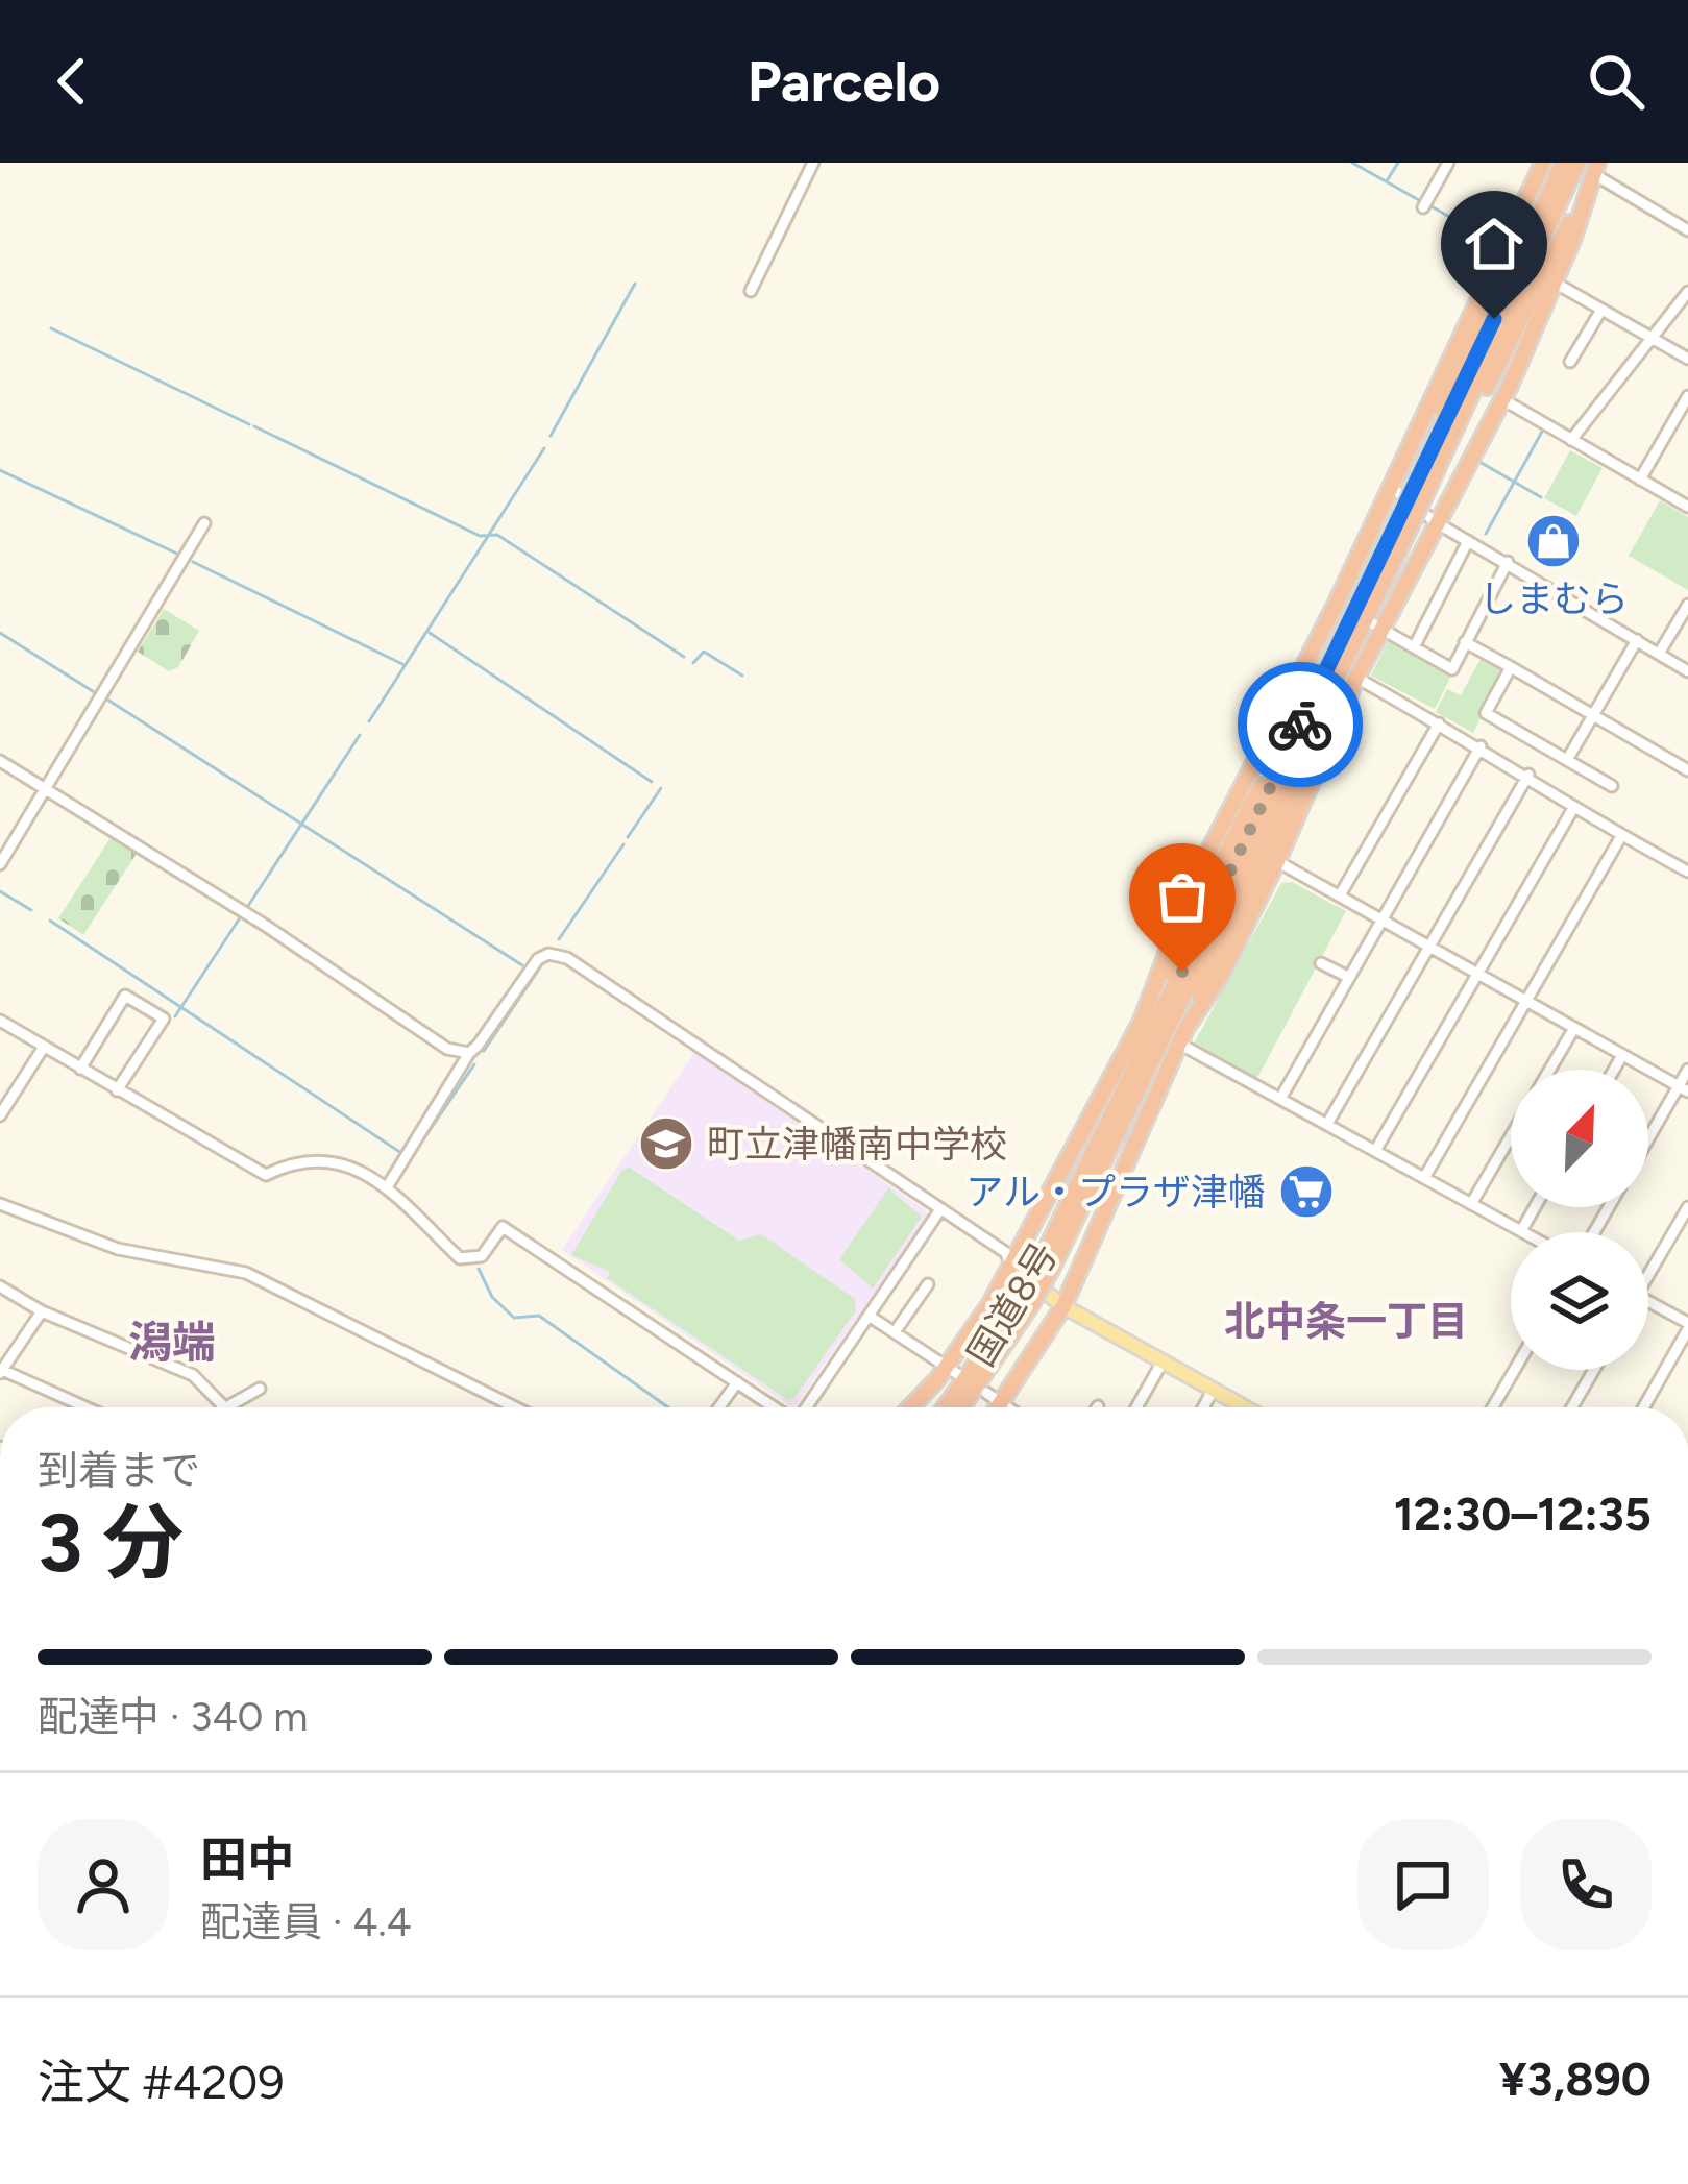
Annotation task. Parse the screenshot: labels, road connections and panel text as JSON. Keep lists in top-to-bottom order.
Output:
{
  "streets": {
    "highway": ["国道8号"]
  },
  "districts": ["北中条一丁目", "潟端"],
  "places": {
    "shop": ["しまむら"],
    "school or university": ["町立津幡南中学校"],
    "supermarket": ["アル・プラザ津幡"]
  },
  "north": "top right",
  "page": {
    "header": "Parcelo",
    "heading": ["3 分", "到着まで", "12:30–12:35"],
    "panel": [
      "田中",
      "配達員 · 4.4",
      "注文 #4209",
      "¥3,890"
    ],
    "bar": "配達中 · 340 m"
  }
}
